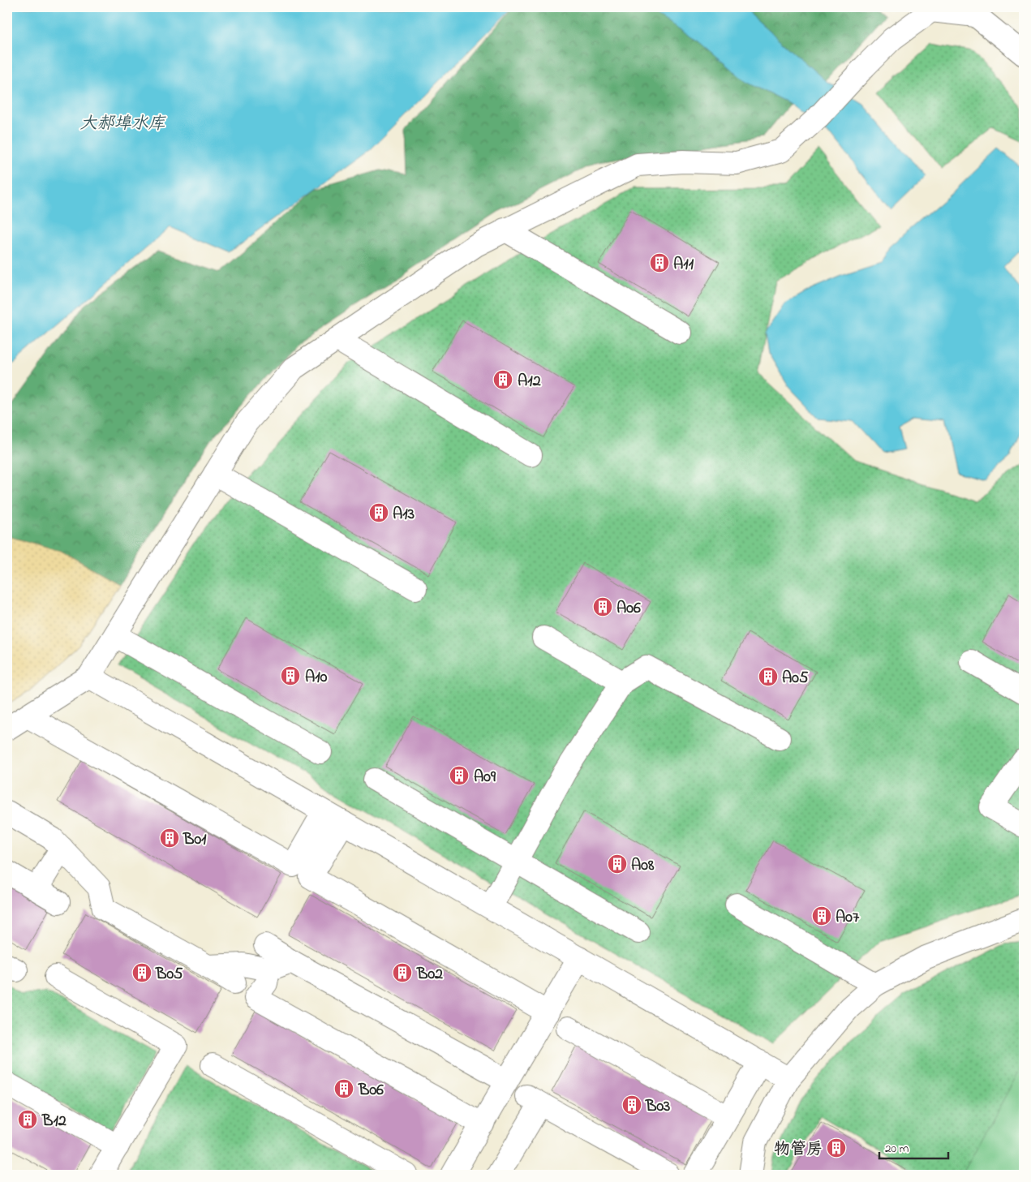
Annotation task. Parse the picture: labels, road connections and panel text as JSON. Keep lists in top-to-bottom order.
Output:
{
  "water": ["大郝埠水库"],
  "places": {
    "building": [
      "A11",
      "A12",
      "A13",
      "A06",
      "A10",
      "A05",
      "A09",
      "B01",
      "A08",
      "A07",
      "B05",
      "B02",
      "B06",
      "B03",
      "B12",
      "物管房"
    ]
  },
  "scale_bar": "20 m"
}
